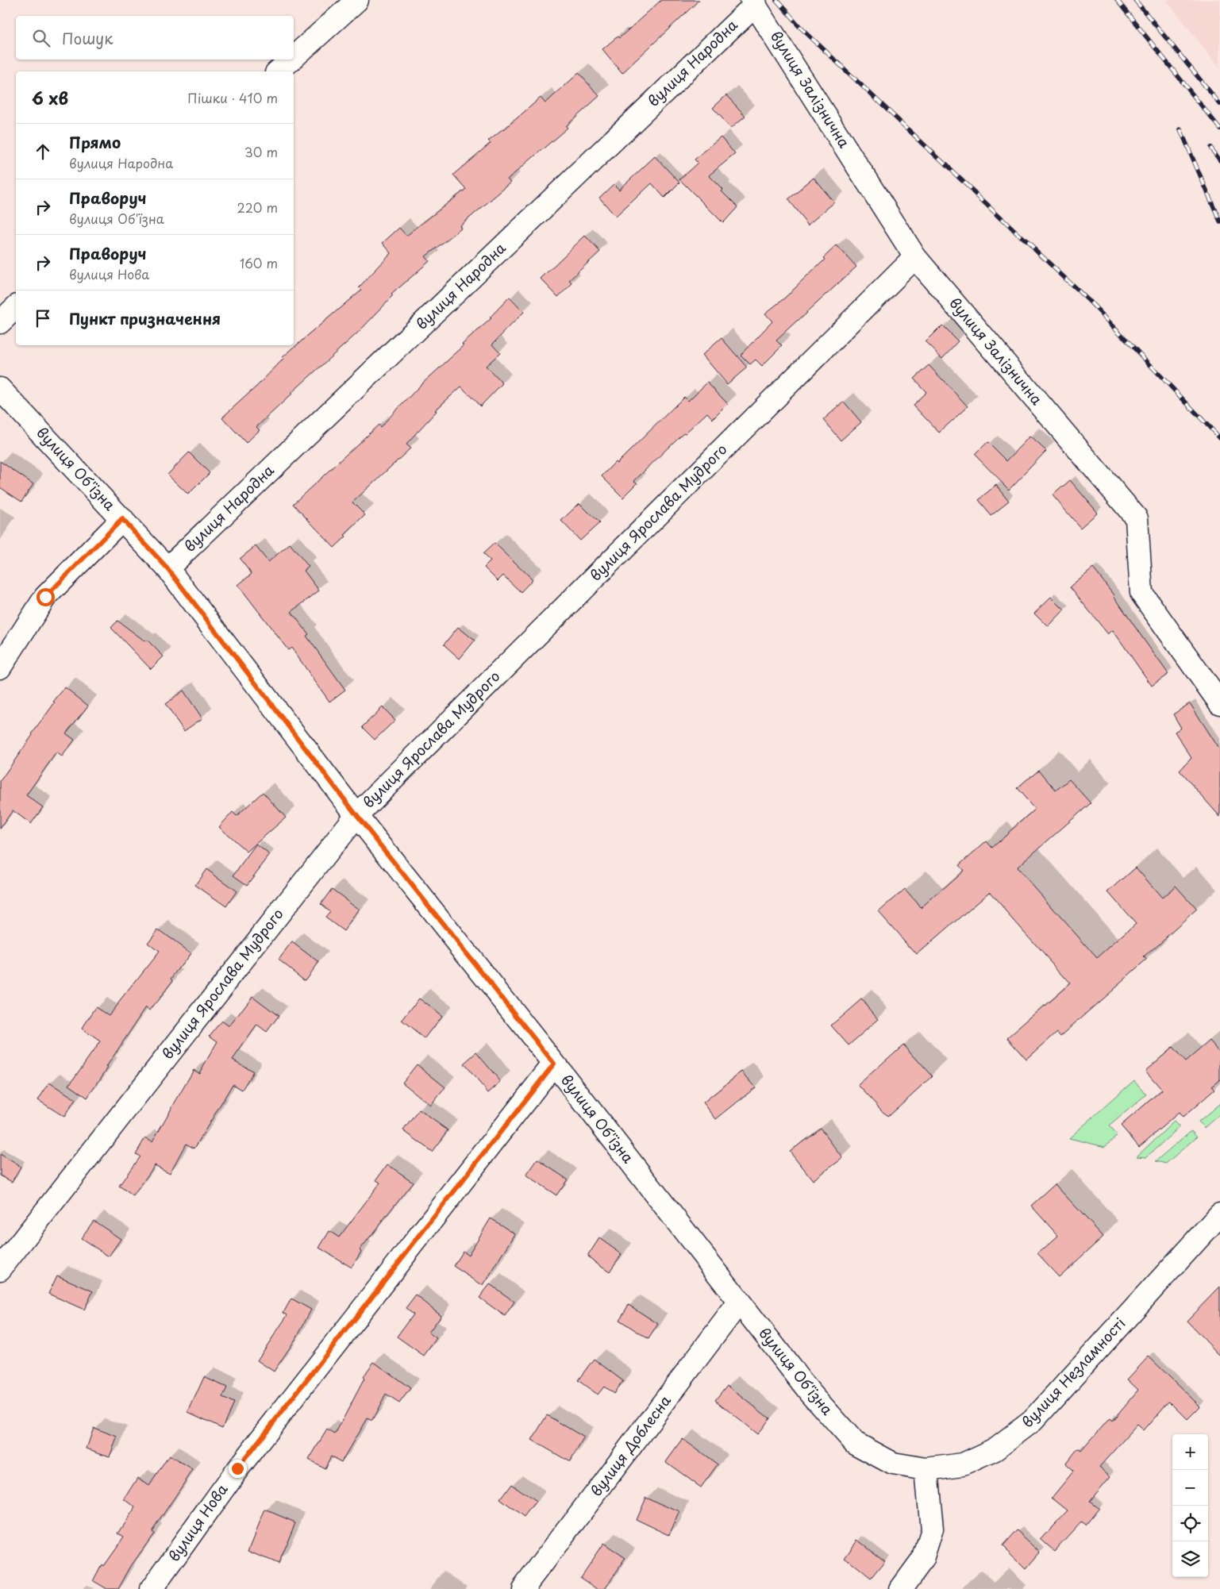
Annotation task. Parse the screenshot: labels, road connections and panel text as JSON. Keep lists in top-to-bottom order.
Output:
{
  "streets": {
    "street": [
      "вулиця Народна",
      "вулиця Залізнична",
      "вулиця Об'їзна",
      "вулиця Ярослава Мудрого",
      "вулиця Незламності",
      "вулиця Доблесна",
      "вулиця Нова"
    ]
  },
  "crossings": [
    ["вулиця Народна", "вулиця Залізнична"],
    ["вулиця Народна", "вулиця Об'їзна"],
    ["вулиця Залізнична", "вулиця Ярослава Мудрого"],
    ["вулиця Об'їзна", "вулиця Ярослава Мудрого"],
    ["вулиця Об'їзна", "вулиця Незламності"],
    ["вулиця Об'їзна", "вулиця Доблесна"],
    ["вулиця Об'їзна", "вулиця Нова"]
  ],
  "page": {
    "search": "Пошук",
    "heading": ["6 хв", "Пішки · 410 m"],
    "list": [
      ["Прямо", "вулиця Народна", "30 m"],
      ["Праворуч", "вулиця Об'їзна", "220 m"],
      ["Праворуч", "вулиця Нова", "160 m"],
      "Пункт призначення"
    ],
    "map_buttons": ["+", "−"]
  }
}
